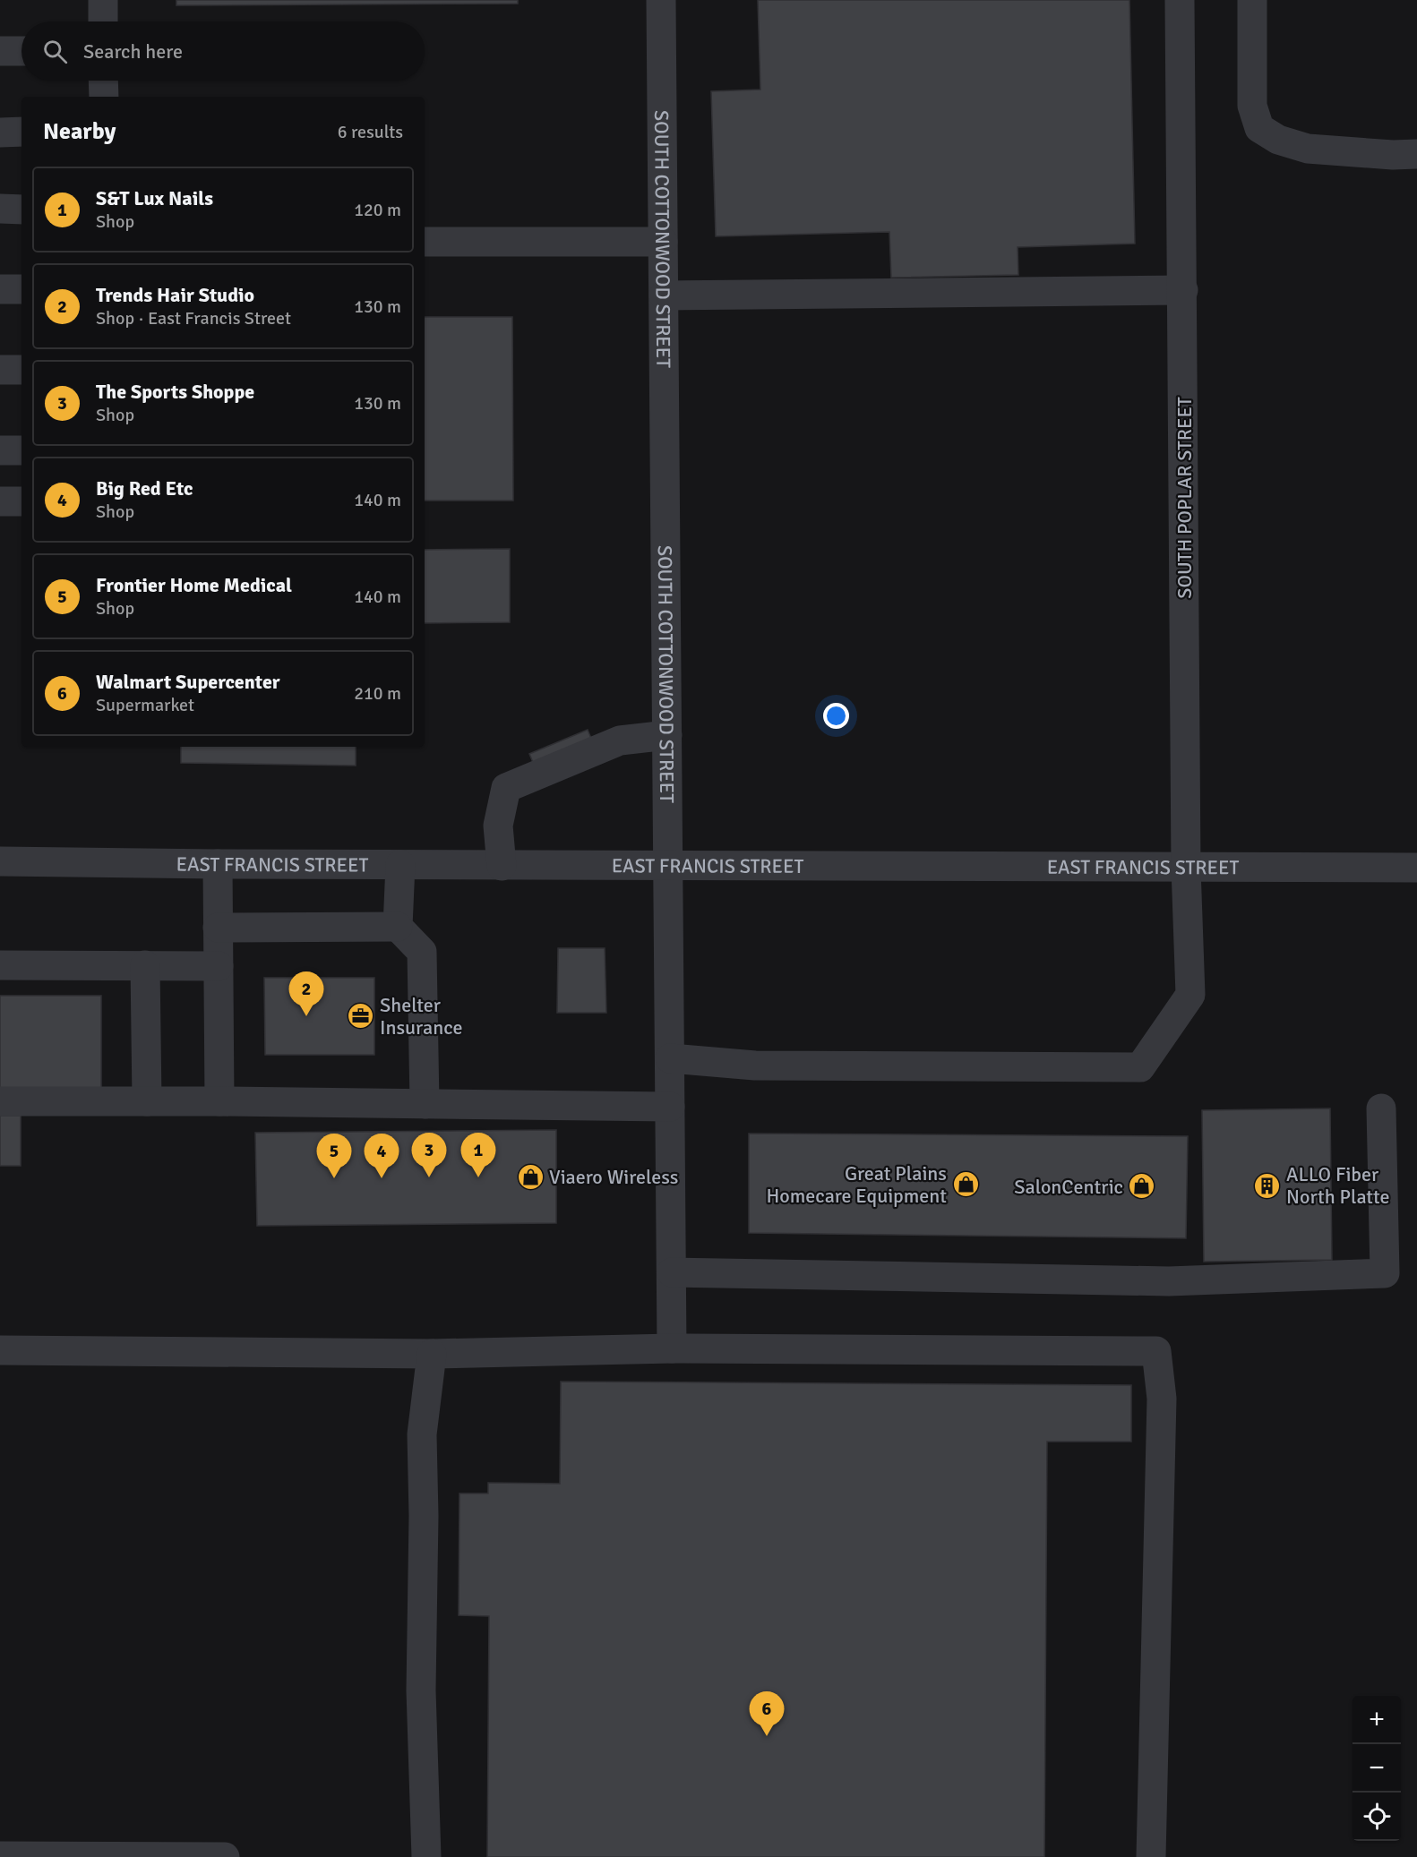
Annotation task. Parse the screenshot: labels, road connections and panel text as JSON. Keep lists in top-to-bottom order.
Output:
{
  "streets": {
    "street": ["SOUTH COTTONWOOD STREET", "SOUTH POPLAR STREET", "EAST FRANCIS STREET"]
  },
  "crossings": [
    ["SOUTH COTTONWOOD STREET", "SOUTH POPLAR STREET"],
    ["SOUTH COTTONWOOD STREET", "EAST FRANCIS STREET"],
    ["SOUTH POPLAR STREET", "EAST FRANCIS STREET"]
  ],
  "places": {
    "office": ["Shelter Insurance"],
    "shop": ["Viaero Wireless", "Great Plains Homecare Equipment", "SalonCentric"],
    "building": ["ALLO Fiber North Platte"]
  },
  "page": {
    "search": "Search here",
    "heading": ["Nearby", "6 results"],
    "list": [
      {
        "mark": "1",
        "name": "S&T Lux Nails",
        "note": "Shop",
        "value": "120 m"
      },
      {
        "mark": "2",
        "name": "Trends Hair Studio",
        "note": "Shop · East Francis Street",
        "value": "130 m"
      },
      {
        "mark": "3",
        "name": "The Sports Shoppe",
        "note": "Shop",
        "value": "130 m"
      },
      {
        "mark": "4",
        "name": "Big Red Etc",
        "note": "Shop",
        "value": "140 m"
      },
      {
        "mark": "5",
        "name": "Frontier Home Medical",
        "note": "Shop",
        "value": "140 m"
      },
      {
        "mark": "6",
        "name": "Walmart Supercenter",
        "note": "Supermarket",
        "value": "210 m"
      }
    ],
    "pins": [
      "2",
      "1",
      "3",
      "4",
      "5",
      "6"
    ],
    "map_buttons": ["+", "−"]
  }
}
